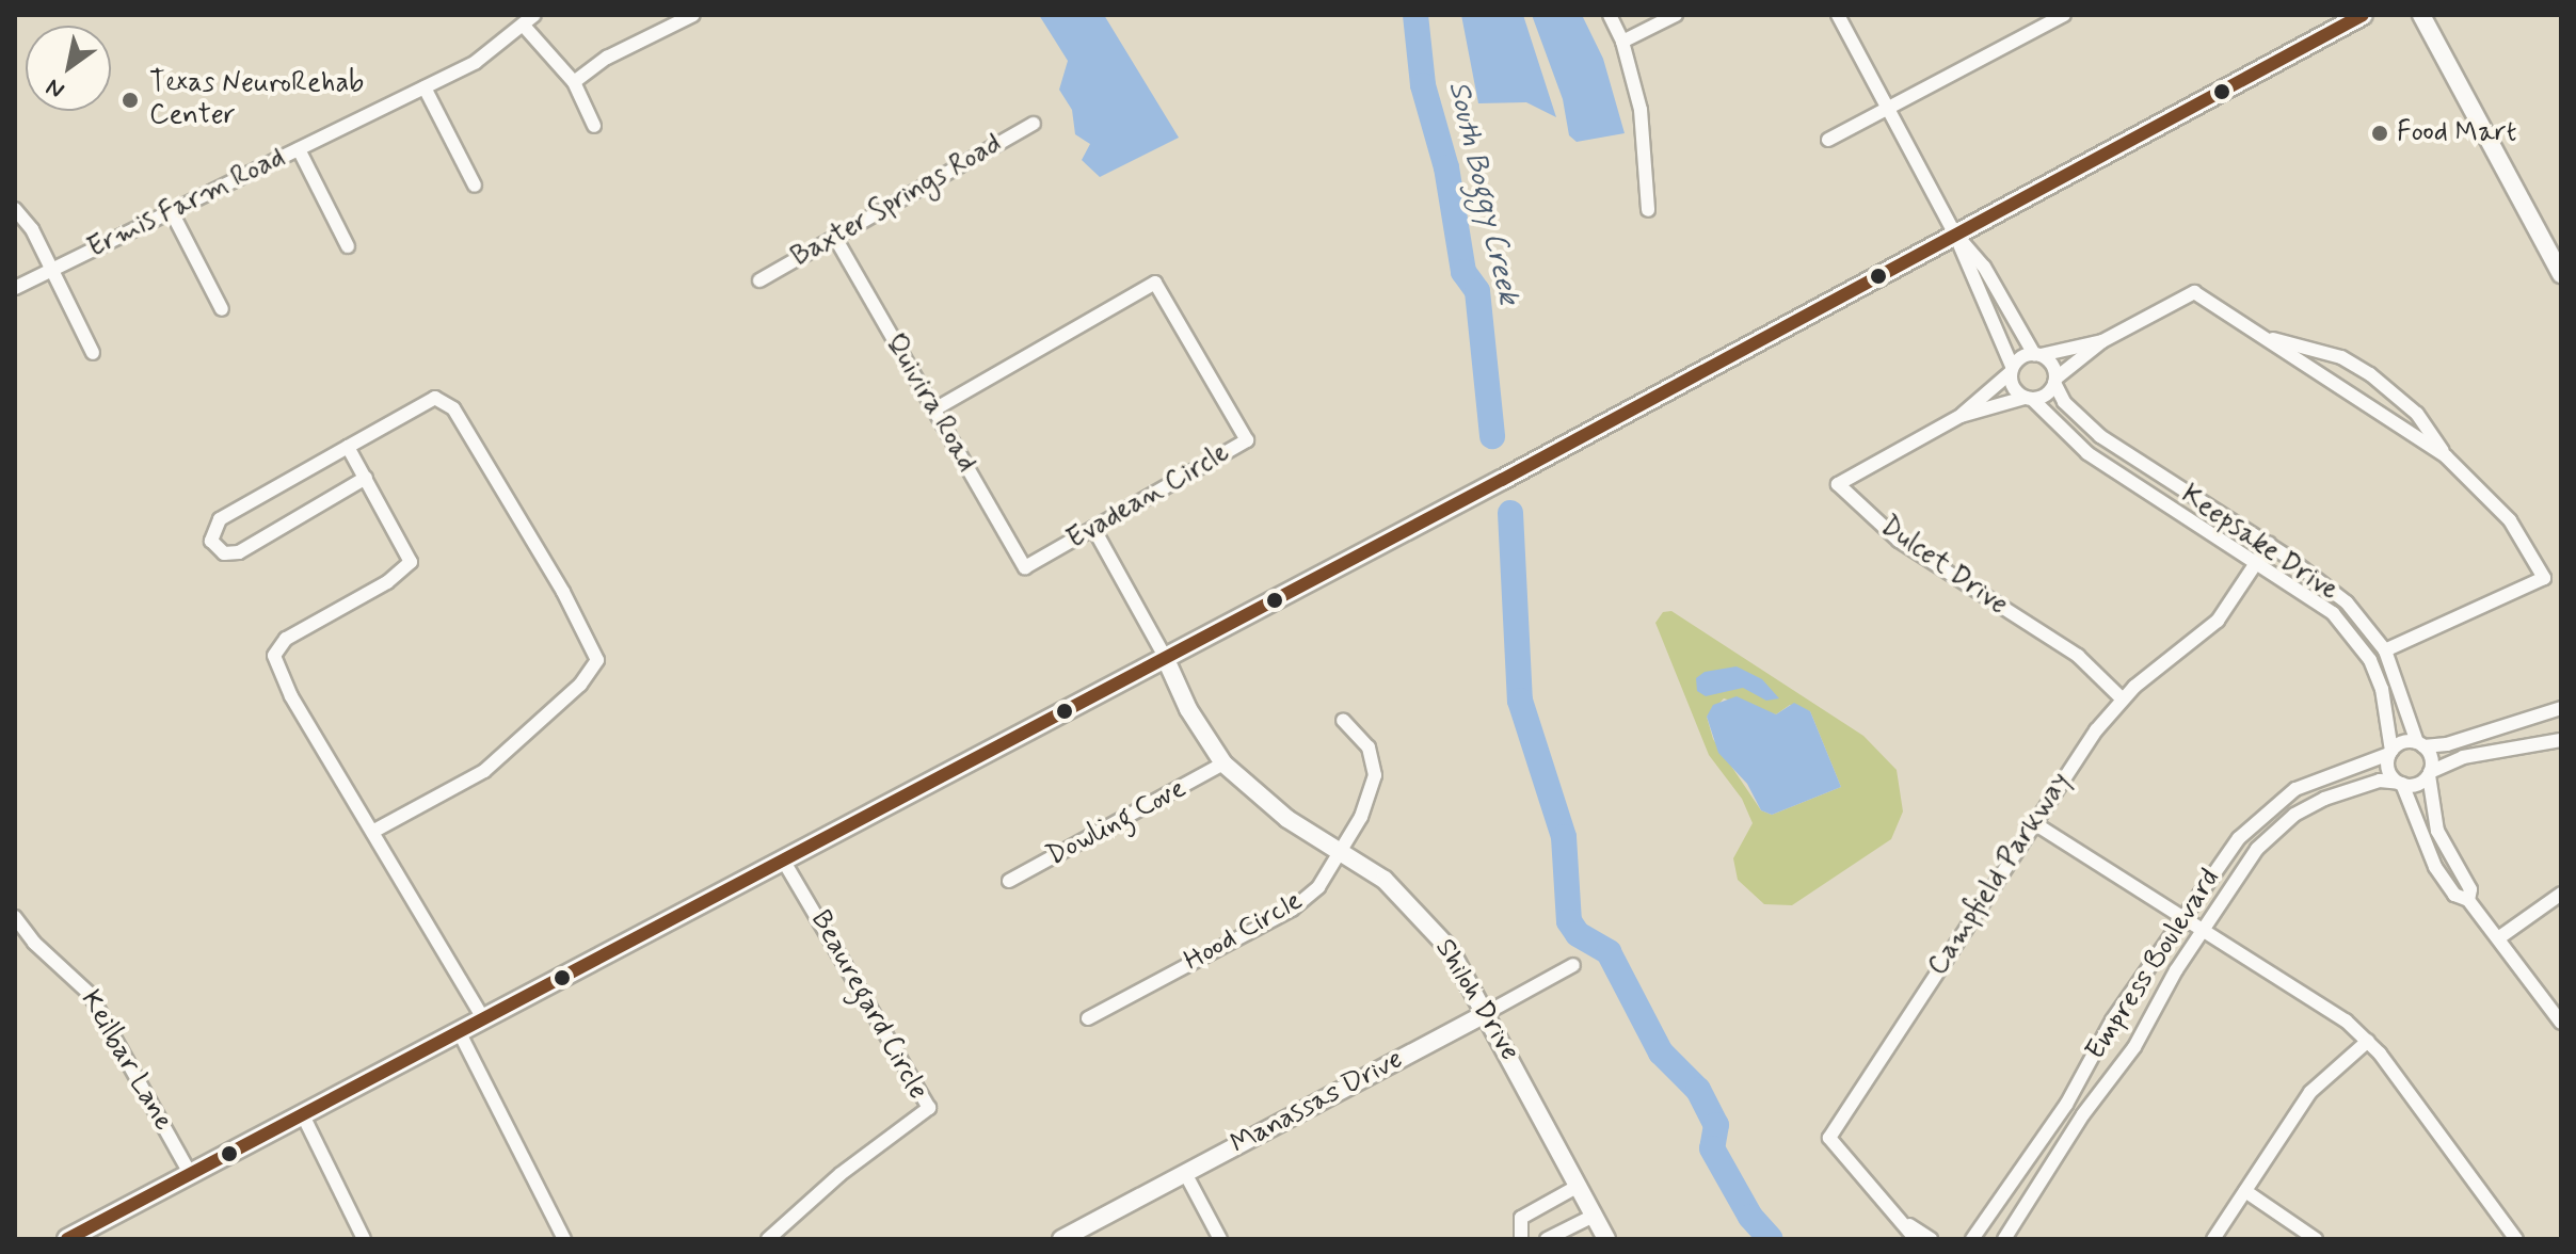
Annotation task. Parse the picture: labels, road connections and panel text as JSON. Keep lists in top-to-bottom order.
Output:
{
  "streets": {
    "street": [
      "Baxter Springs Road",
      "Ermis Farm Road",
      "Quivira Road",
      "Evadean Circle",
      "Keepsake Drive",
      "Dulcet Drive",
      "Dowling Cove",
      "Campfield Parkway",
      "Hood Circle",
      "Empress Boulevard",
      "Shiloh Drive",
      "Beauregard Circle",
      "Keilbar Lane",
      "Manassas Drive"
    ]
  },
  "crossings": [
    ["Baxter Springs Road", "Quivira Road"],
    ["Quivira Road", "Evadean Circle"],
    ["Keepsake Drive", "Dulcet Drive"],
    ["Keepsake Drive", "Campfield Parkway"],
    ["Keepsake Drive", "Empress Boulevard"],
    ["Dulcet Drive", "Campfield Parkway"],
    ["Dowling Cove", "Shiloh Drive"],
    ["Hood Circle", "Shiloh Drive"],
    ["Shiloh Drive", "Manassas Drive"]
  ],
  "water": ["South Boggy Creek"],
  "places": ["Texas NeuroRehab Center", "Food Mart"],
  "north": "bottom left"
}
